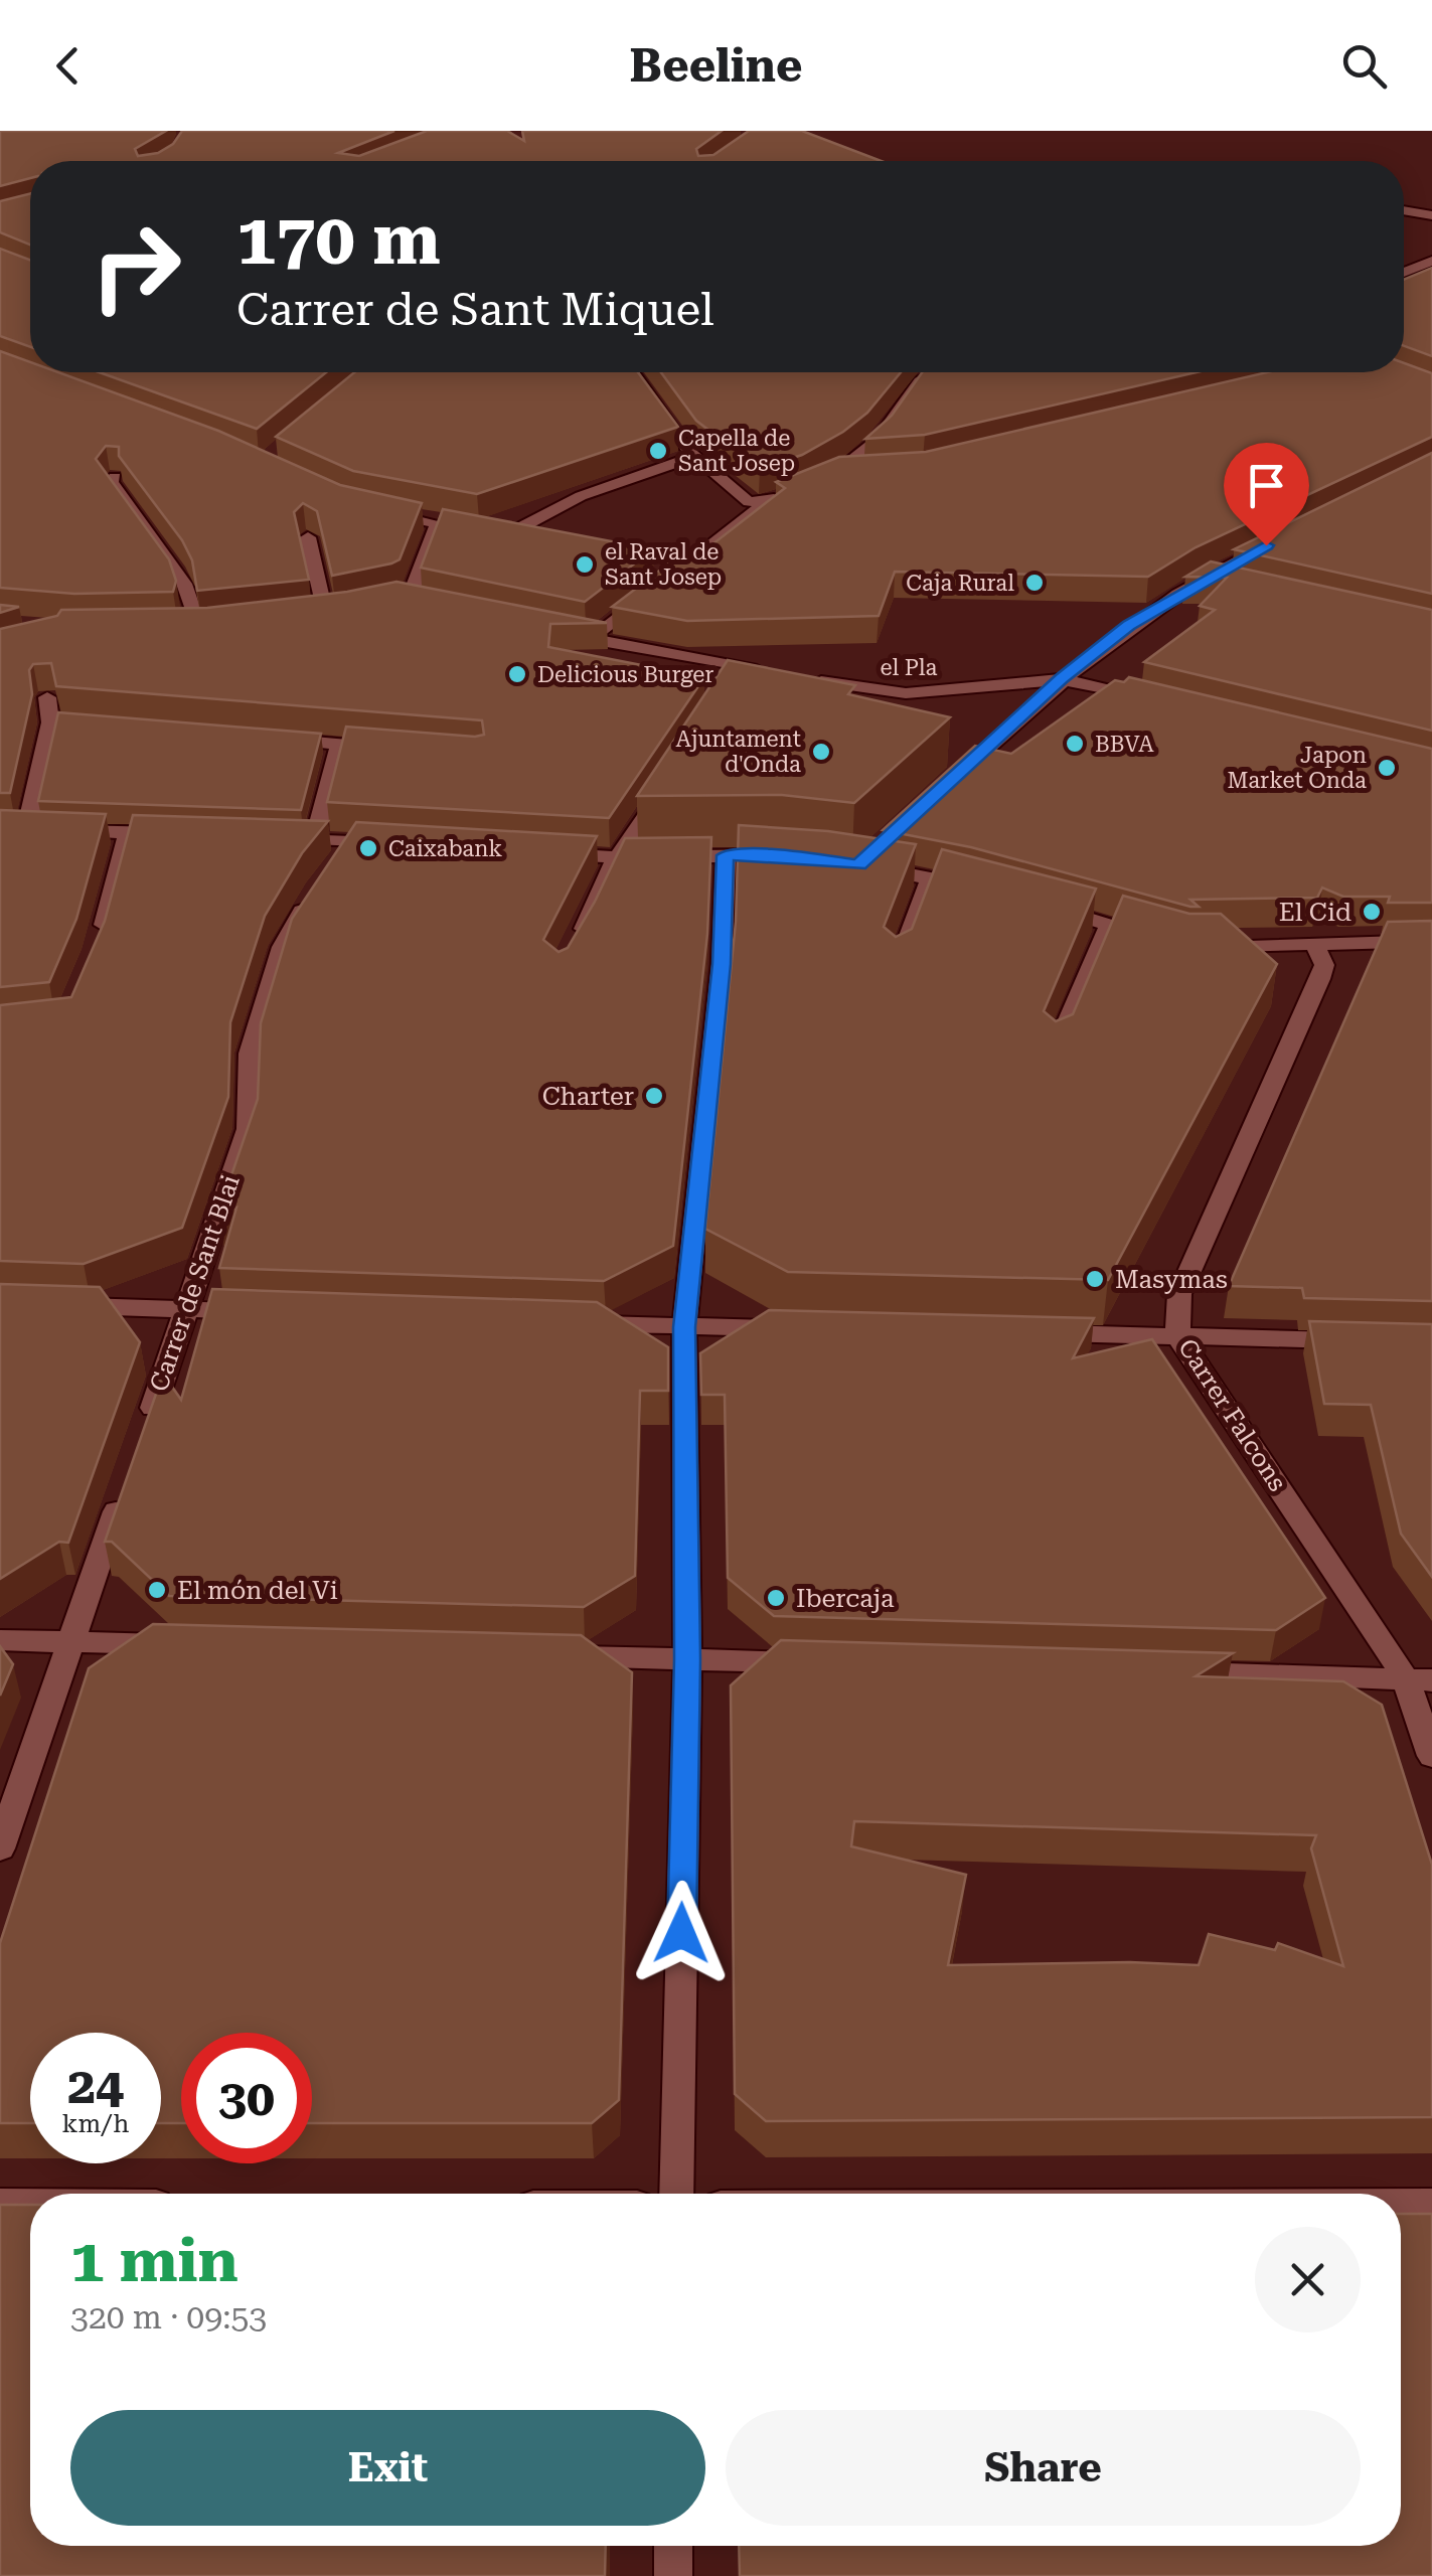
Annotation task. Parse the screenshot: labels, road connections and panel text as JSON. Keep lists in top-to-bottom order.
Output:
{
  "streets": {
    "street": ["el Pla", "Carrer de Sant Blai", "Carrer Falcons"]
  },
  "places": [
    "Capella de Sant Josep",
    "el Raval de Sant Josep",
    "Caja Rural",
    "Delicious Burger",
    "BBVA",
    "Ajuntament d'Onda",
    "Japon Market Onda",
    "Caixabank",
    "El Cid",
    "Charter",
    "Masymas",
    "El món del Vi",
    "Ibercaja"
  ],
  "page": {
    "header": "Beeline",
    "turn": ["170 m", "Carrer de Sant Miquel"],
    "speed": "24 km/h",
    "limit": "30",
    "heading": ["1 min", "320 m · 09:53"],
    "buttons": ["Exit", "Share"]
  }
}
